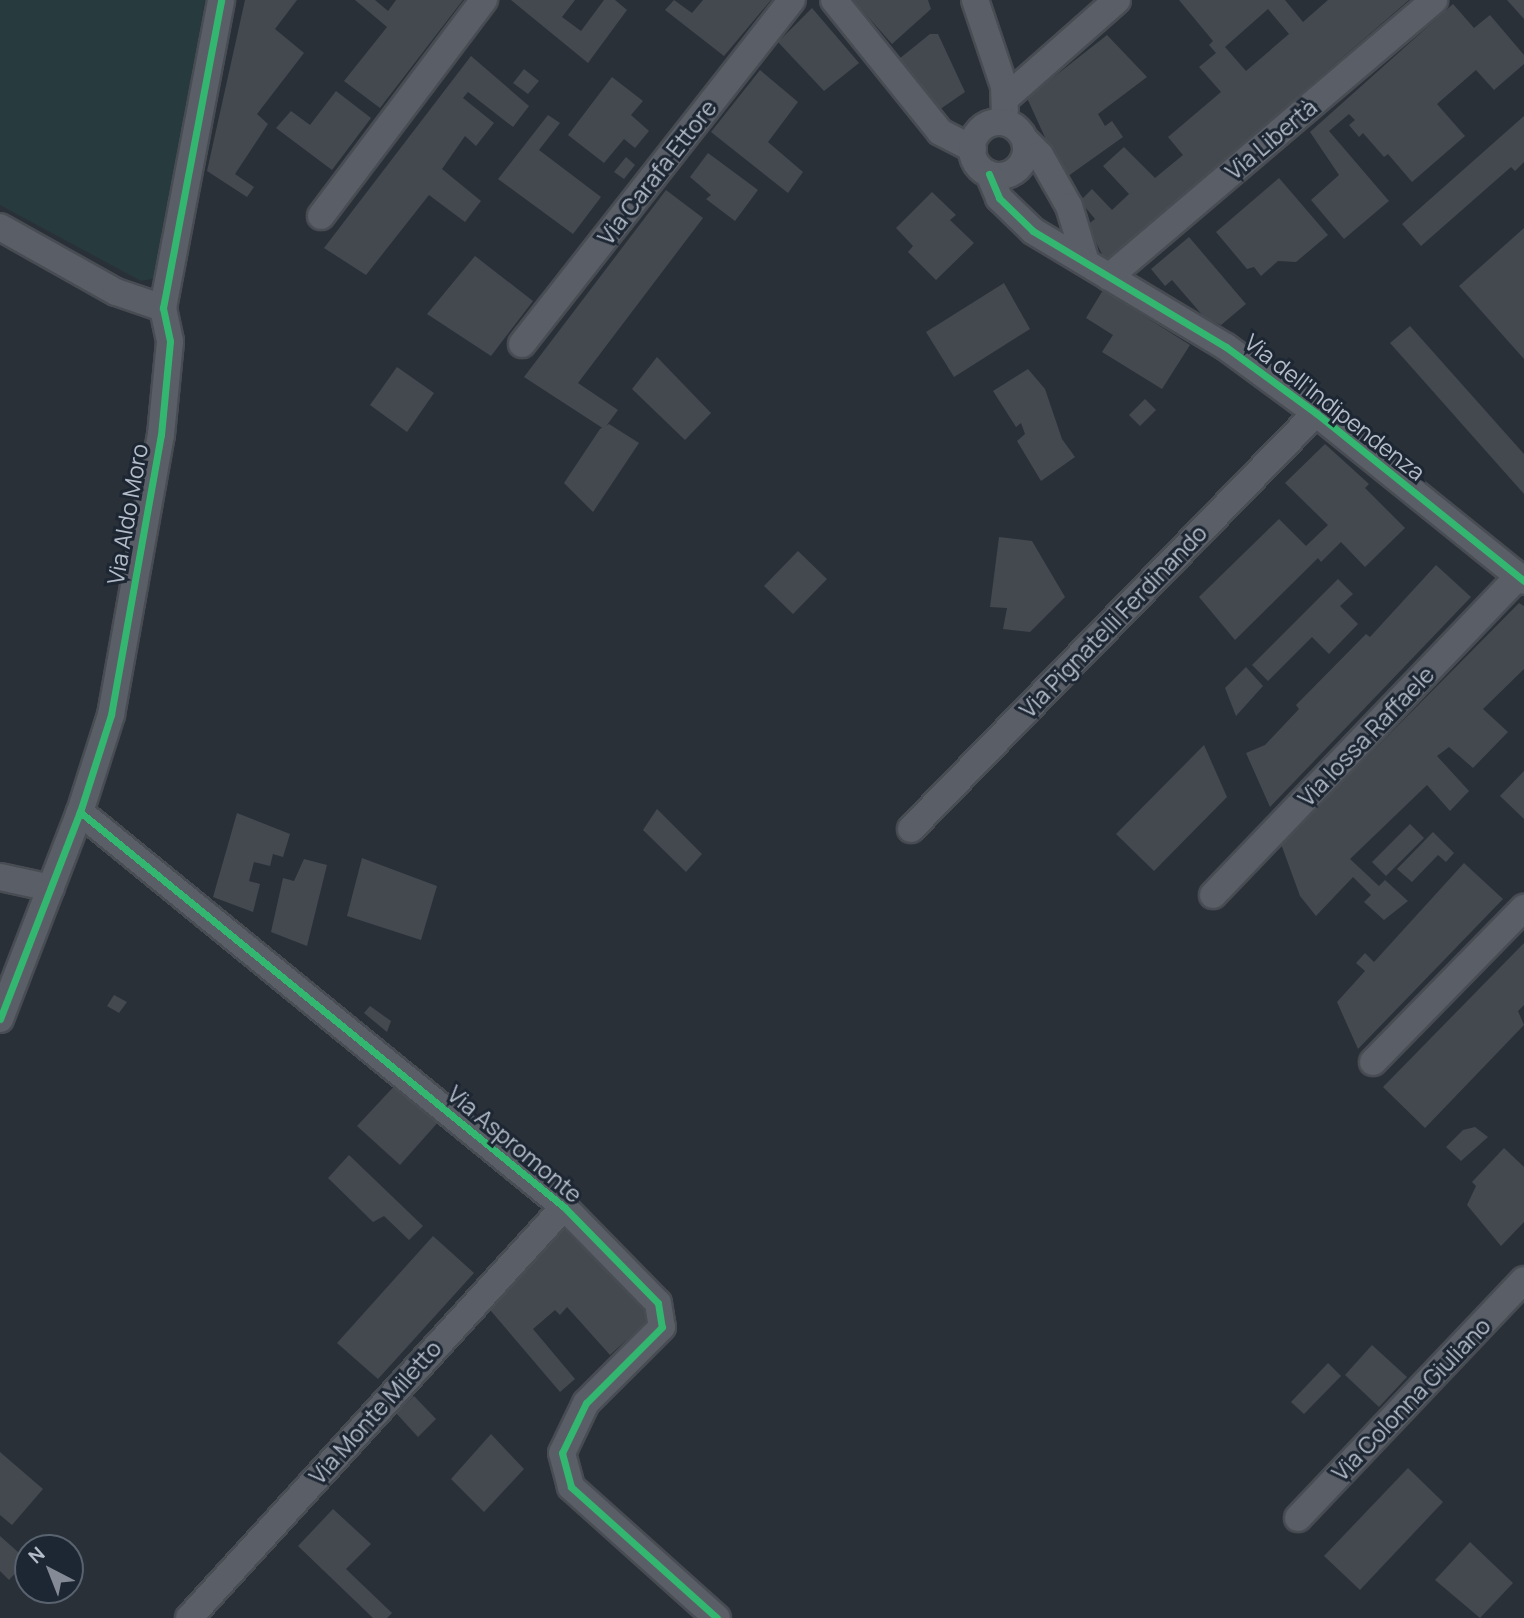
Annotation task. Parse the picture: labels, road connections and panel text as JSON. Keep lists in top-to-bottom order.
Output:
{
  "streets": {
    "street": [
      "Via Libertà",
      "Via Carafa Ettore",
      "Via dell'Indipendenza",
      "Via Aldo Moro",
      "Via Pignatelli Ferdinando",
      "Via Iossa Raffaele",
      "Via Aspromonte",
      "Via Colonna Giuliano",
      "Via Monte Miletto"
    ]
  },
  "crossings": [
    ["Via Libertà", "Via dell'Indipendenza"],
    ["Via dell'Indipendenza", "Via Pignatelli Ferdinando"],
    ["Via dell'Indipendenza", "Via Iossa Raffaele"],
    ["Via Aldo Moro", "Via Aspromonte"],
    ["Via Aspromonte", "Via Monte Miletto"]
  ],
  "north": "top left"
}
